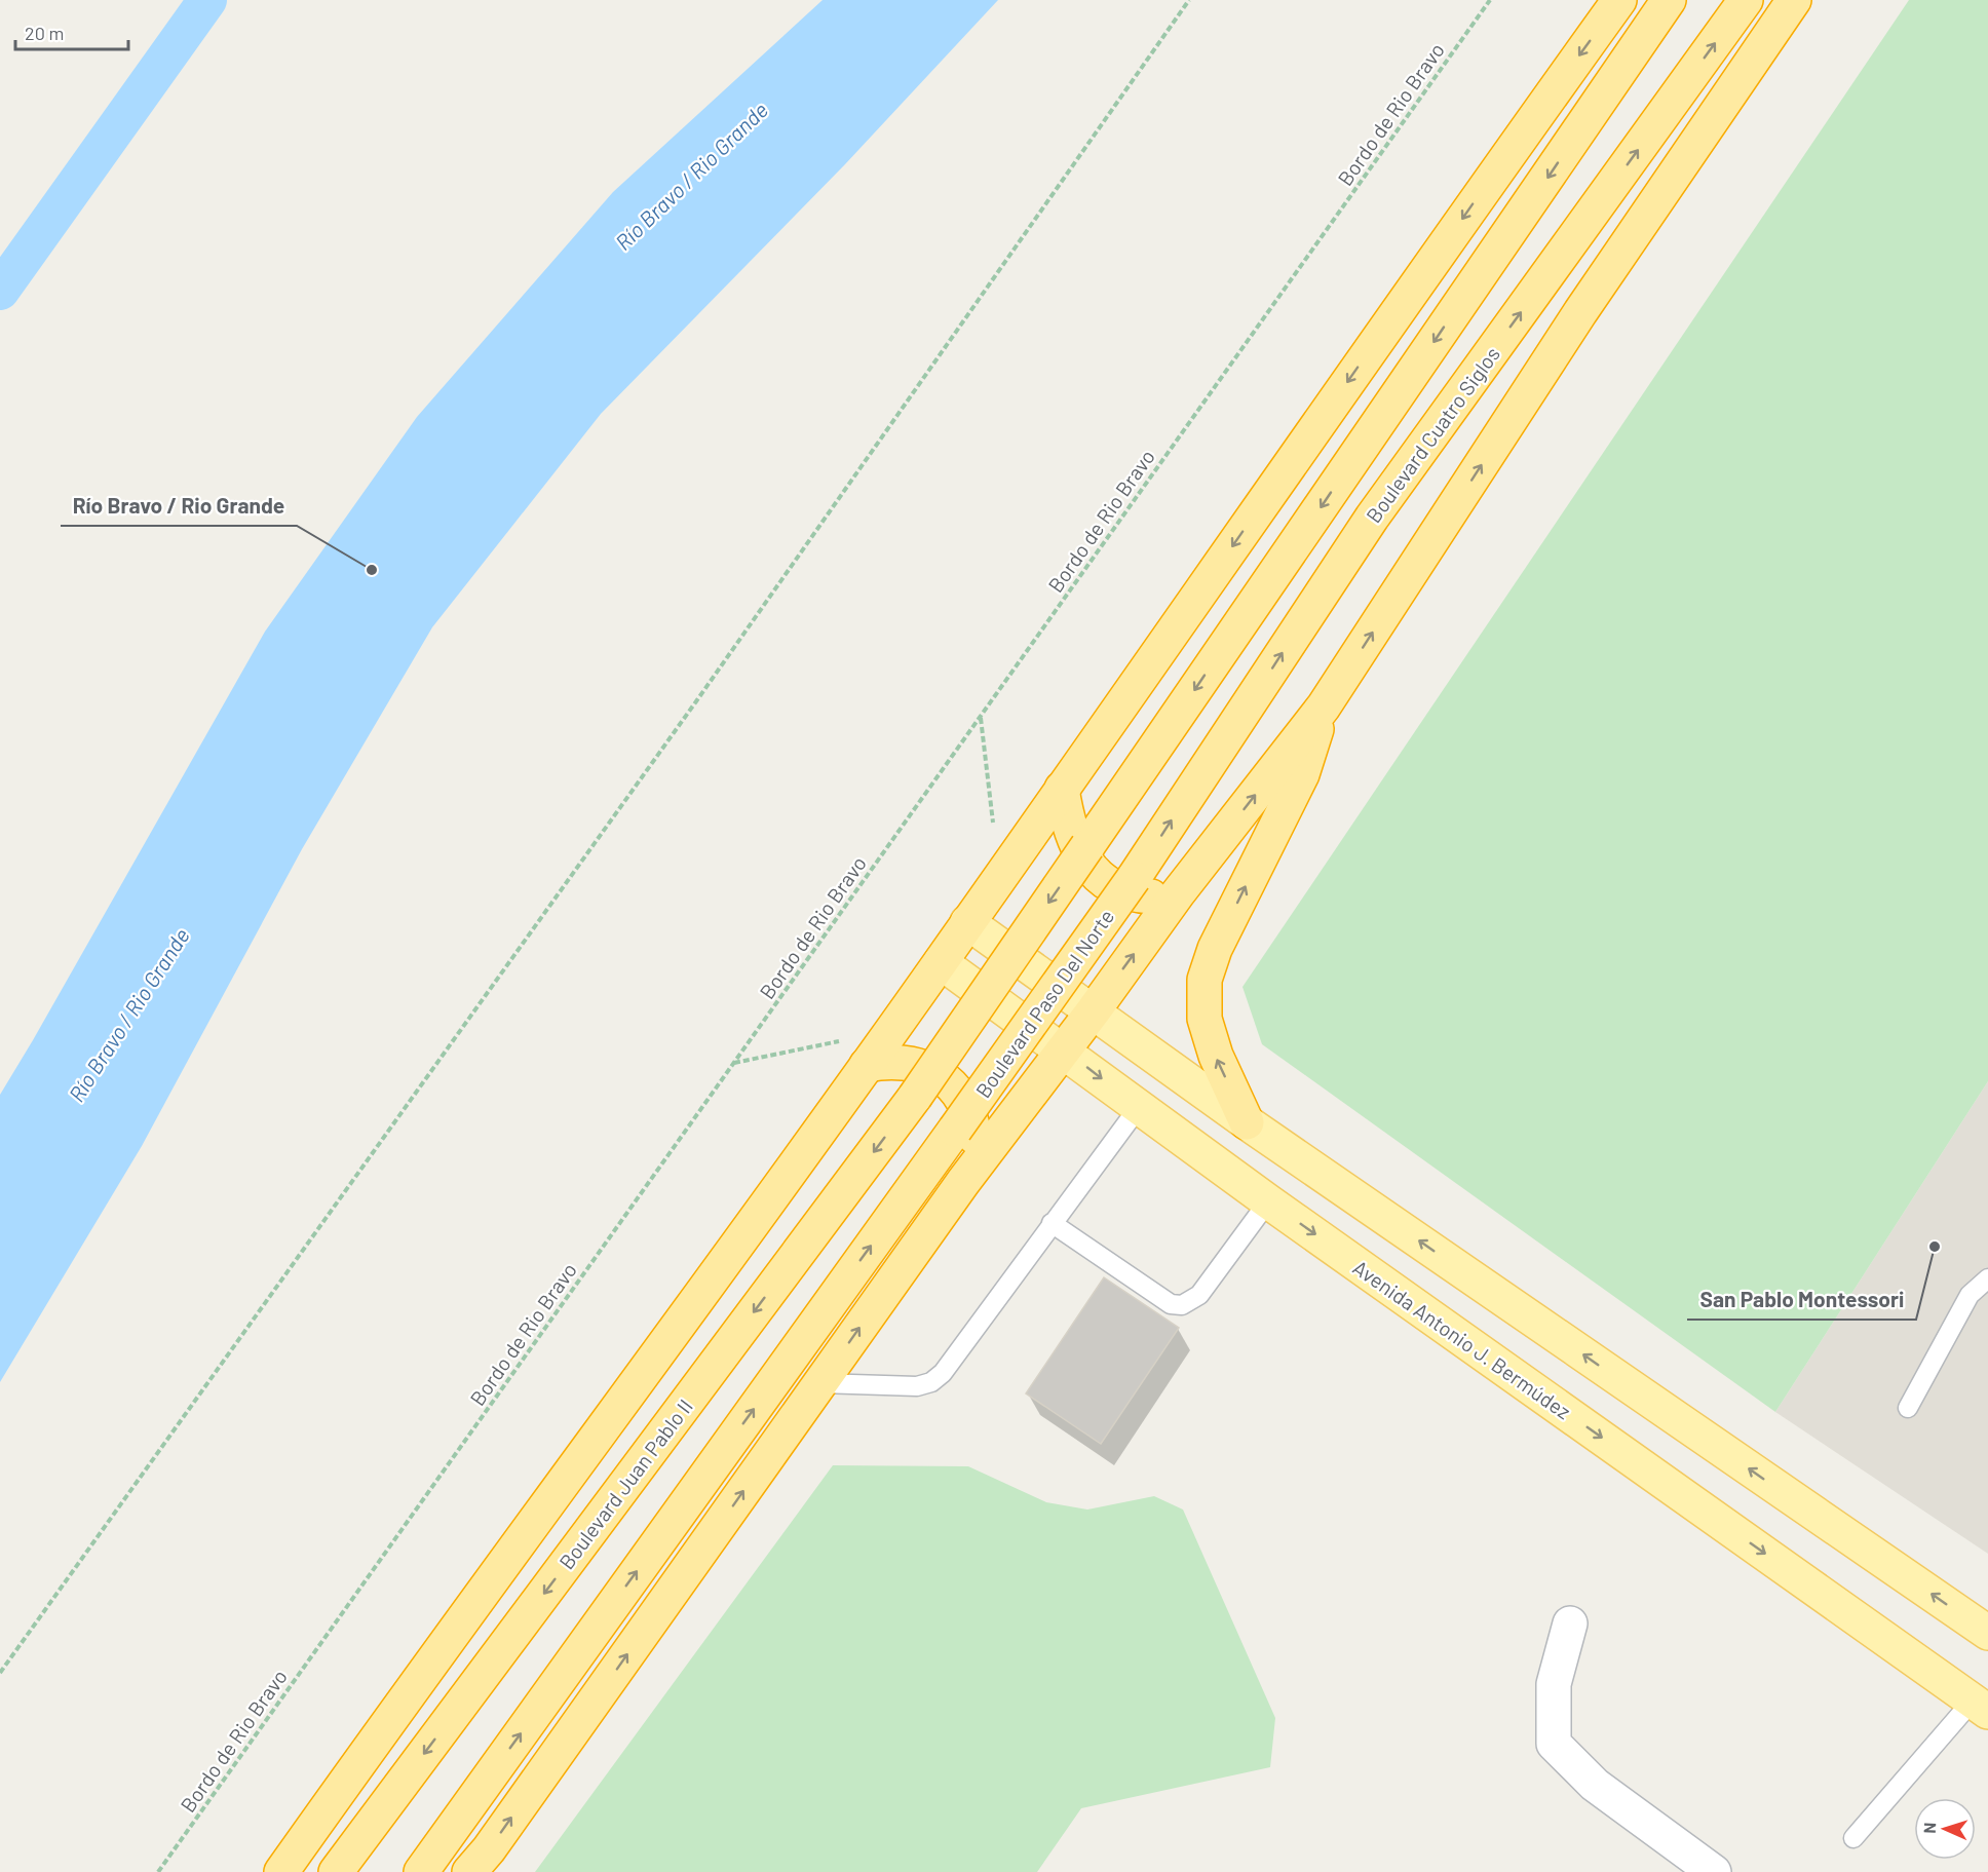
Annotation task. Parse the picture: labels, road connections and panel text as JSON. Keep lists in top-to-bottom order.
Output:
{
  "streets": {
    "highway": ["Boulevard Cuatro Siglos", "Boulevard Paso Del Norte", "Boulevard Juan Pablo II"],
    "main road": ["Avenida Antonio J. Bermúdez"],
    "path": ["Bordo de Rio Bravo"]
  },
  "crossings": [
    ["Boulevard Cuatro Siglos", "Boulevard Paso Del Norte"]
  ],
  "water": ["Río Bravo / Rio Grande"],
  "places": ["Río Bravo / Rio Grande", "San Pablo Montessori"],
  "scale_bar": "20 m",
  "north": "left"
}
